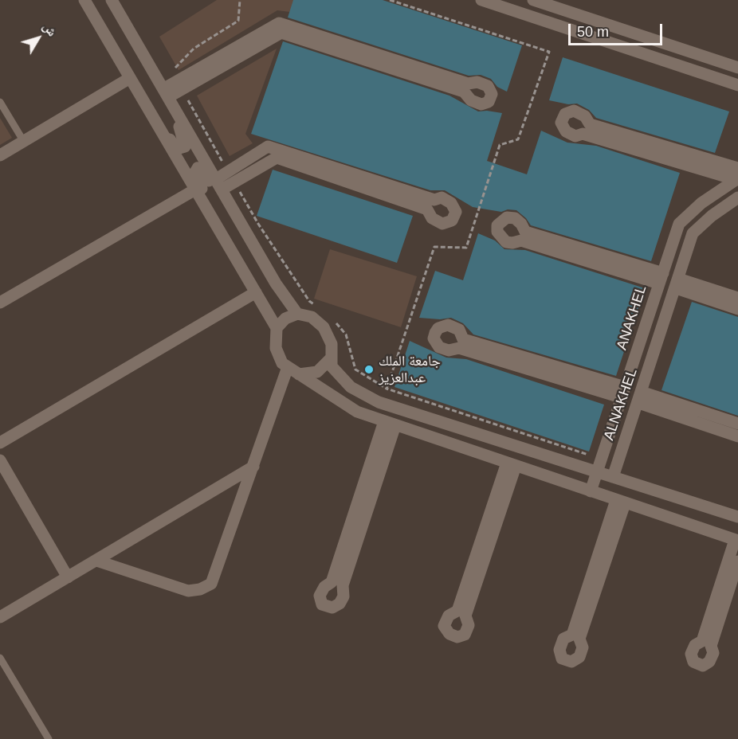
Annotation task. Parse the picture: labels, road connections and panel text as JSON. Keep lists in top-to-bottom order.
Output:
{
  "streets": {
    "street": ["ANAKHEL", "ALNAKHEL"]
  },
  "places": ["جامعة الملك عبدالعزيز"],
  "scale_bar": "50 m",
  "north": "top right"
}
